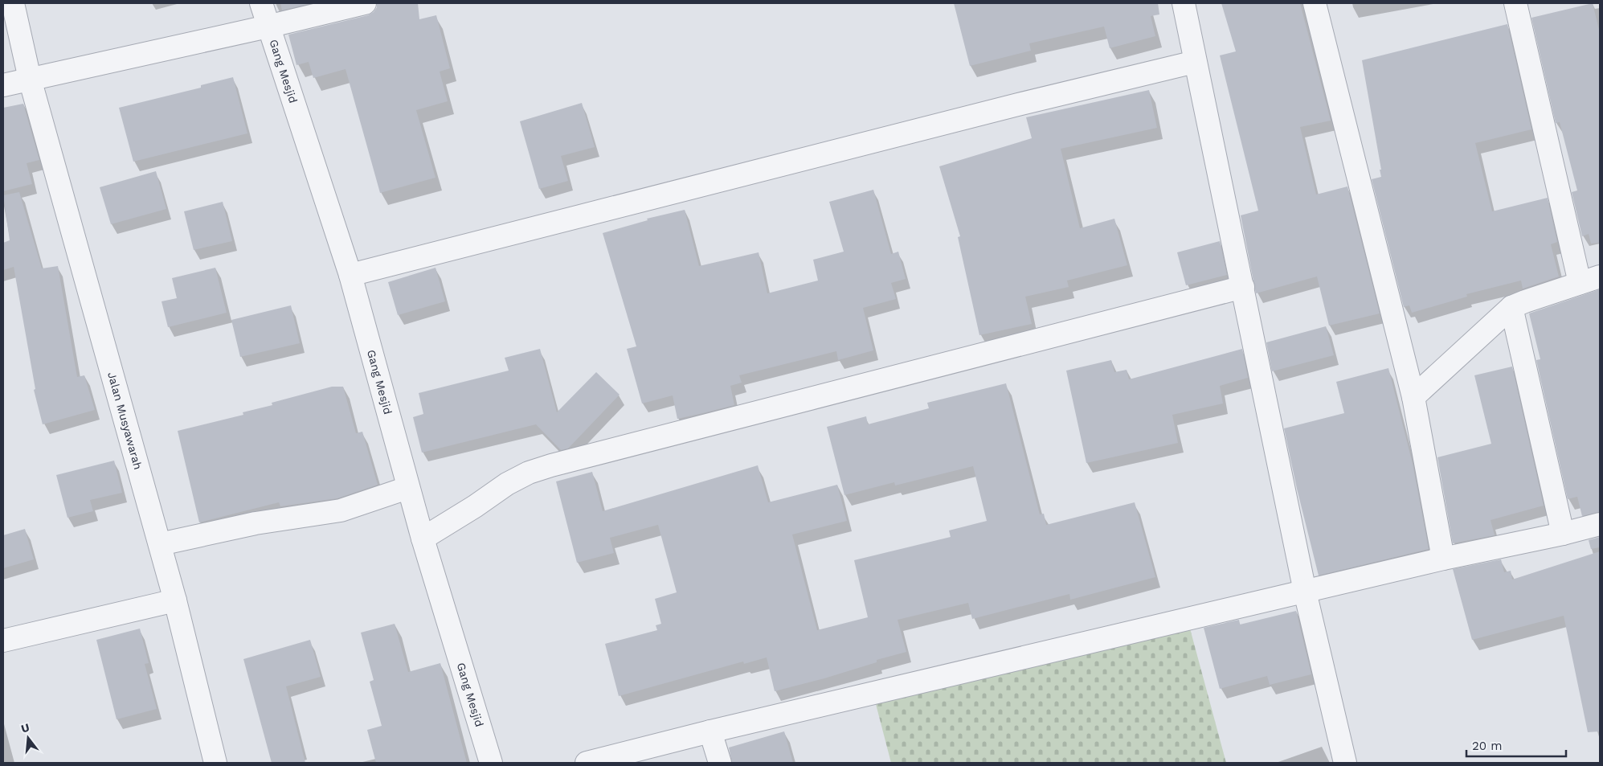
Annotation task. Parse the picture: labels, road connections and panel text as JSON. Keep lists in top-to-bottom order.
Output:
{
  "streets": {
    "street": ["Gang Mesjid", "Jalan Musyawarah"]
  },
  "scale_bar": "20 m",
  "north": "top"
}
